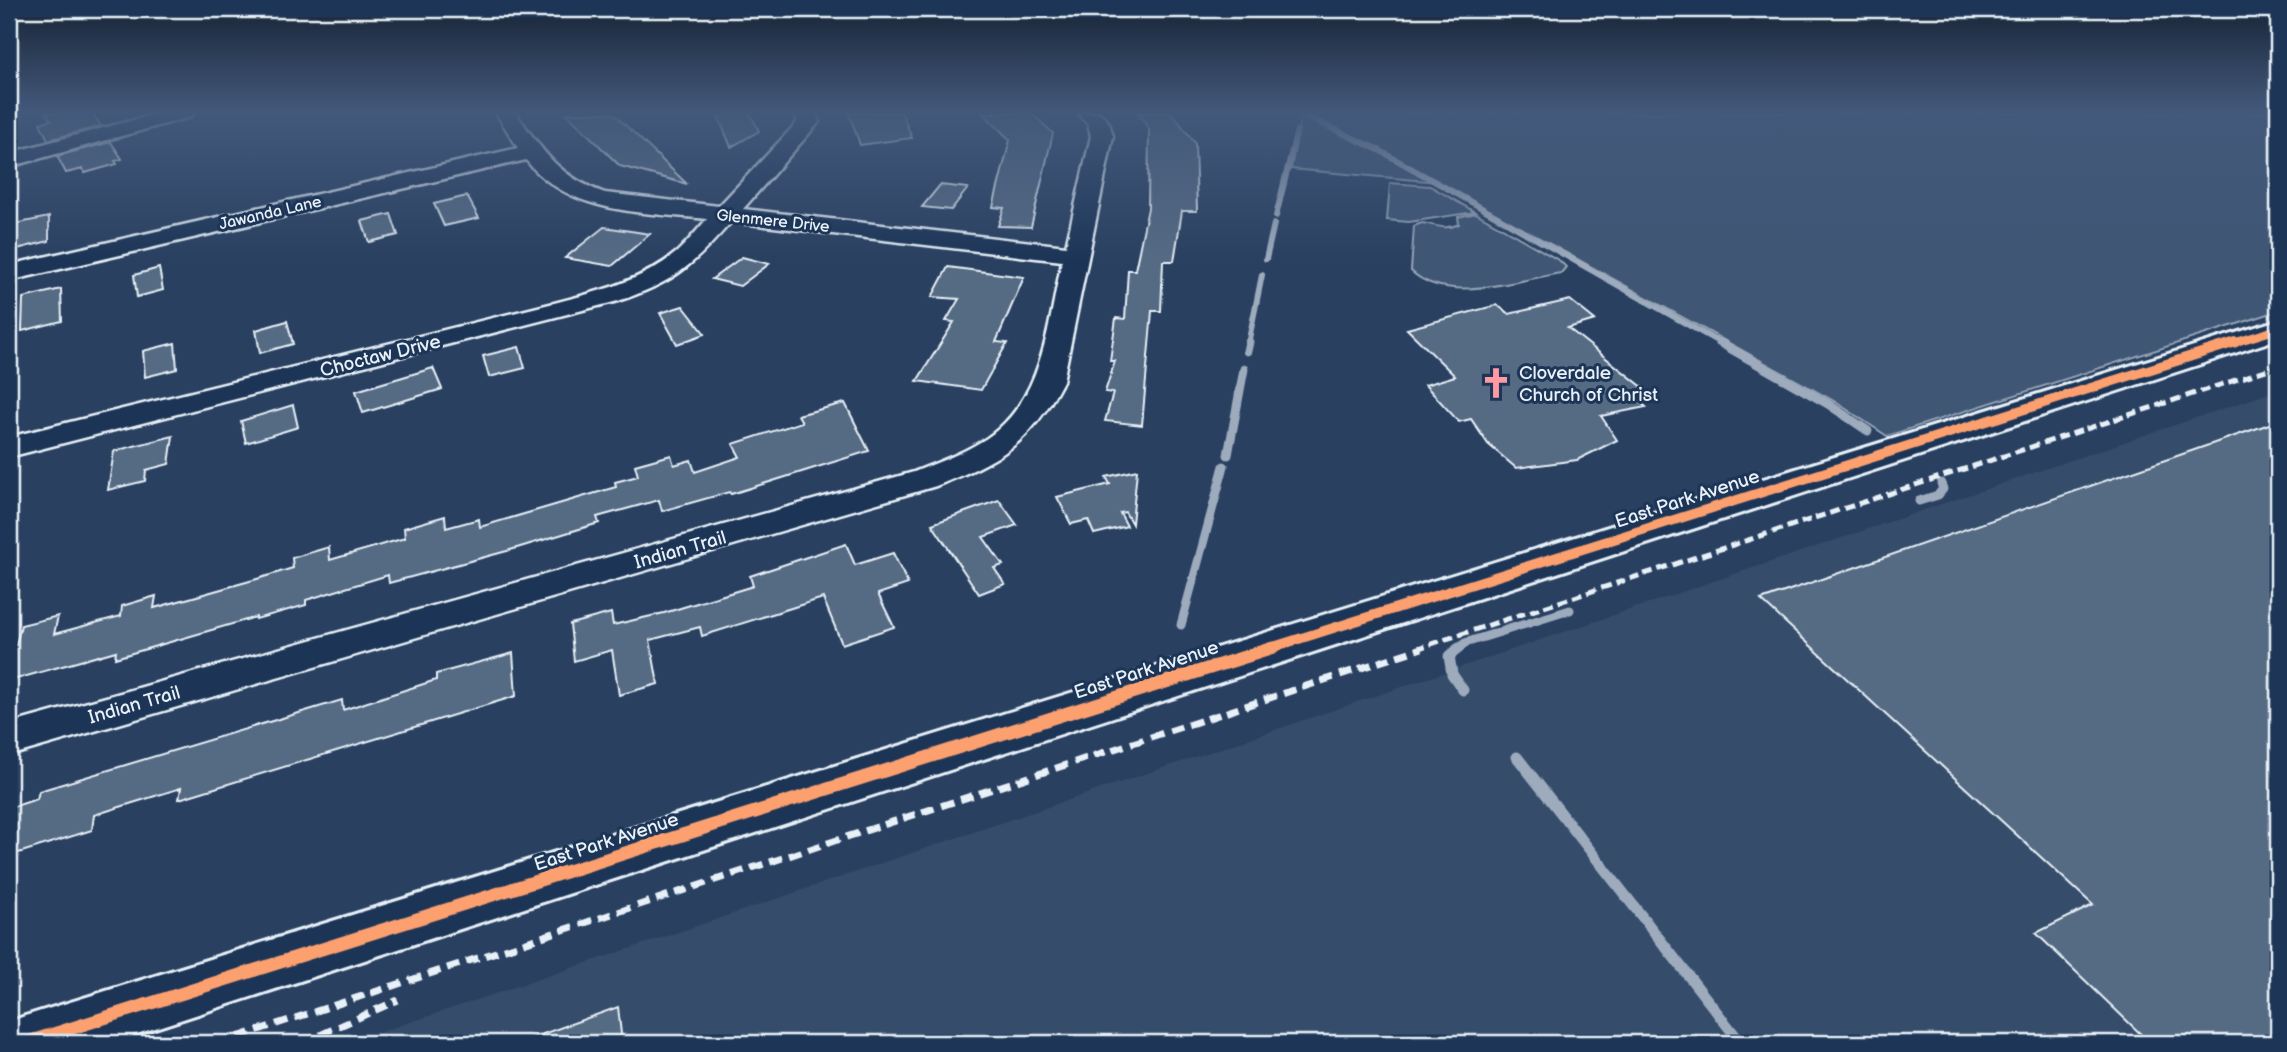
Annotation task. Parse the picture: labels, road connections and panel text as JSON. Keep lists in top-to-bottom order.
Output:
{
  "streets": {
    "street": [
      "Jawanda Lane",
      "Glenmere Drive",
      "Choctaw Drive",
      "East Park Avenue",
      "Indian Trail"
    ]
  },
  "crossings": [
    ["Glenmere Drive", "Choctaw Drive"],
    ["Glenmere Drive", "Indian Trail"]
  ],
  "places": {
    "church": ["Cloverdale Church of Christ"]
  }
}
